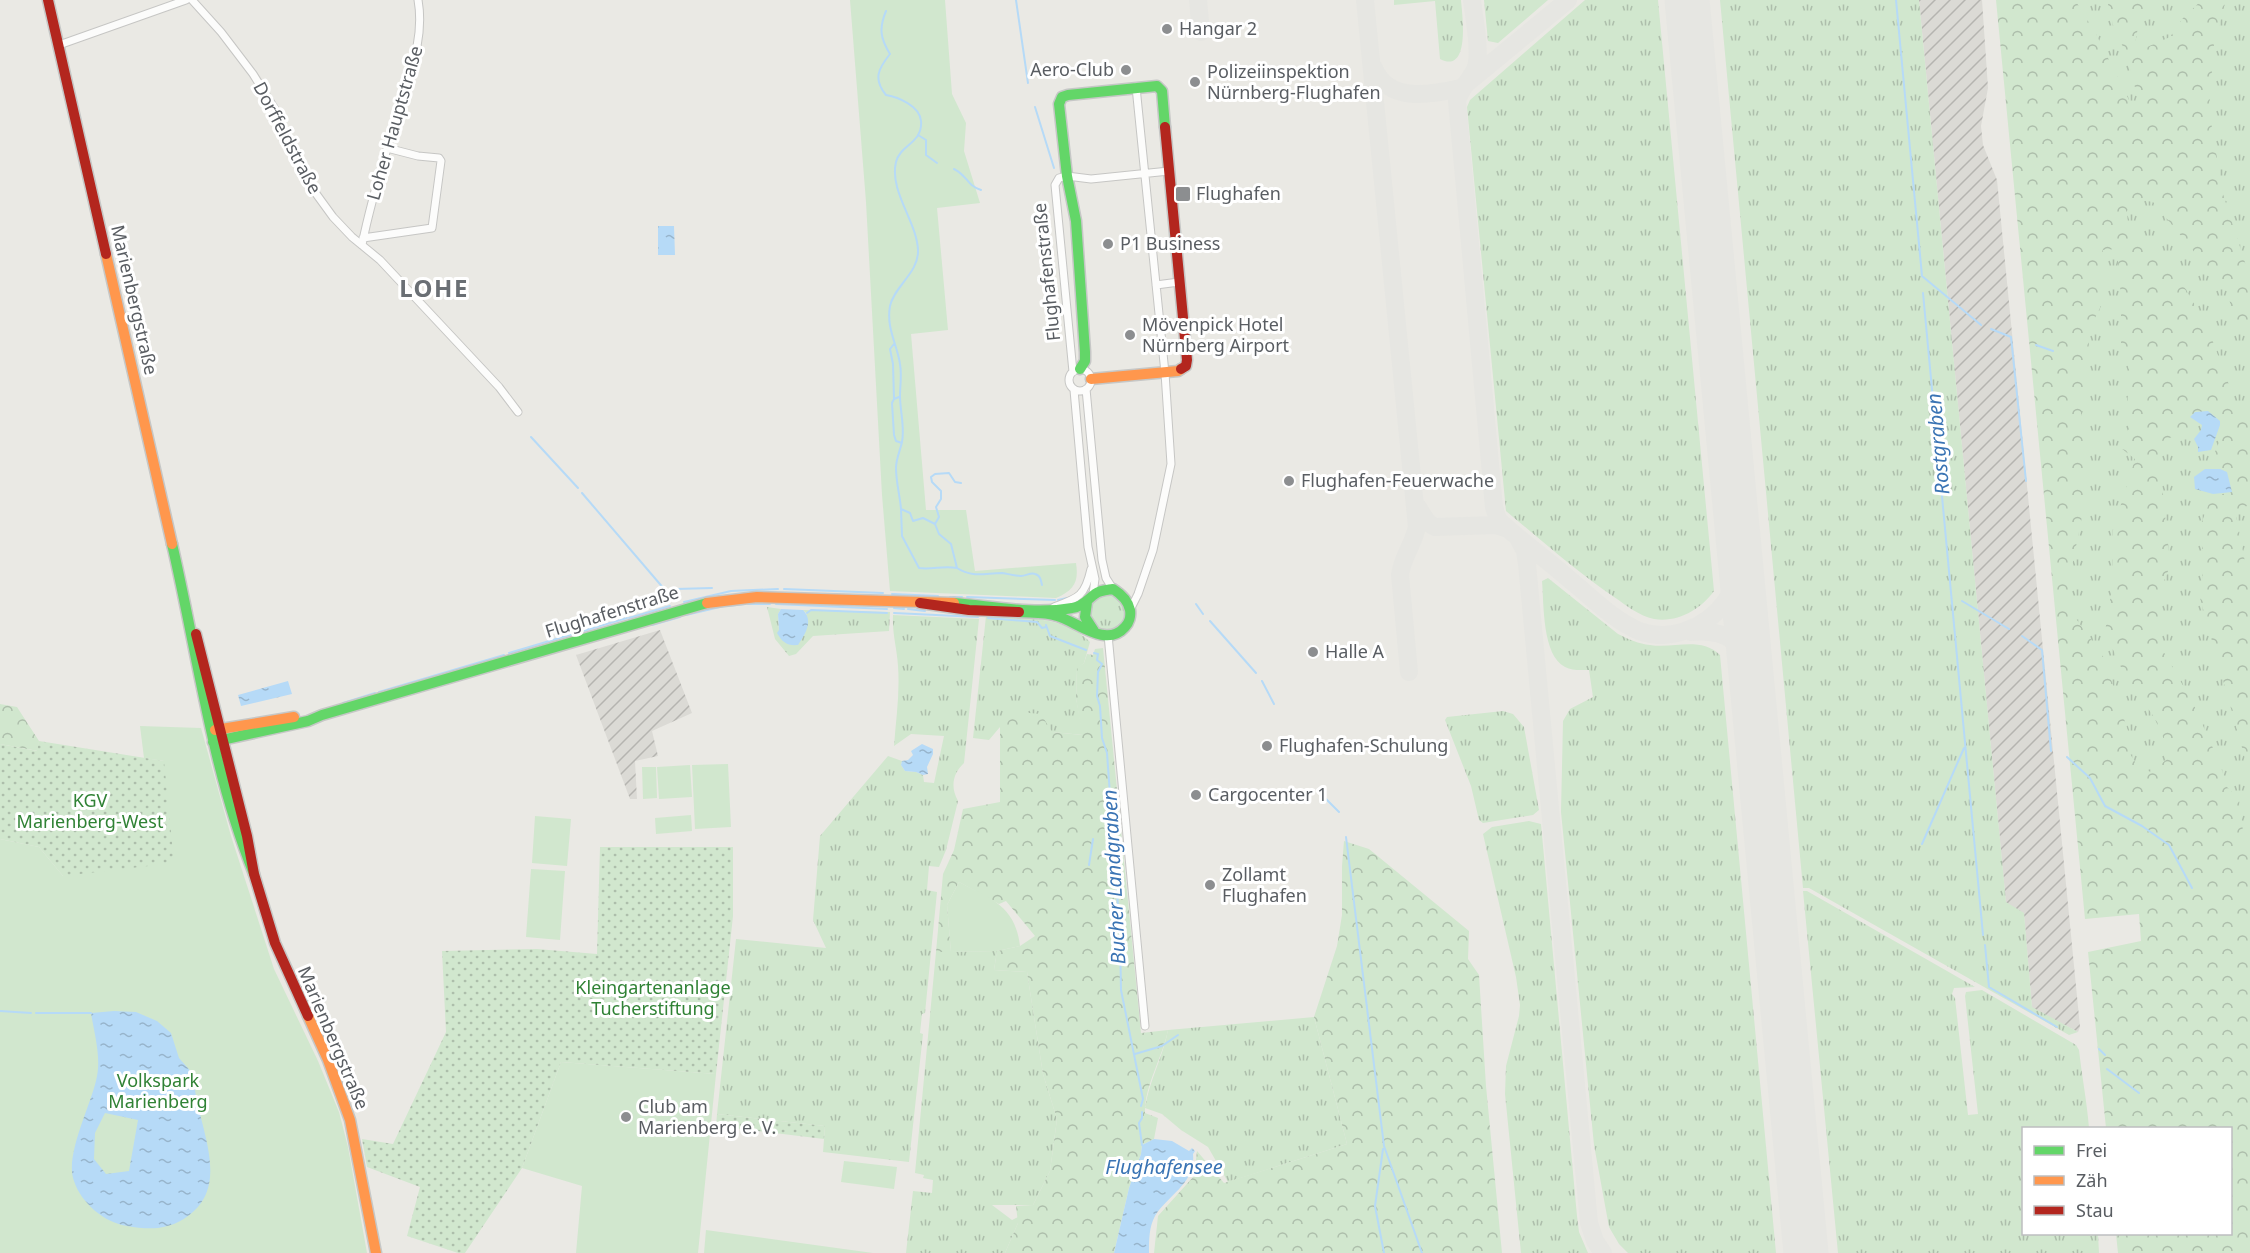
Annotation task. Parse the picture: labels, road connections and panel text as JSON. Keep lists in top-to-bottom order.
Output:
{
  "streets": {
    "main road": ["Flughafenstraße", "Marienbergstraße"],
    "street": ["Loher Hauptstraße", "Dorffeldstraße"]
  },
  "crossings": [
    ["Loher Hauptstraße", "Dorffeldstraße"],
    ["Flughafenstraße", "Marienbergstraße"]
  ],
  "districts": ["LOHE"],
  "water": ["Rostgraben", "Bucher Landgraben", "Flughafensee"],
  "parks": ["KGV Marienberg-West", "Kleingartenanlage Tucherstiftung", "Volkspark Marienberg"],
  "places": {
    "other": [
      "Hangar 2",
      "Aero-Club",
      "Polizeiinspektion Nürnberg-Flughafen",
      "P1 Business",
      "Mövenpick Hotel Nürnberg Airport",
      "Flughafen-Feuerwache",
      "Halle A",
      "Flughafen-Schulung",
      "Cargocenter 1",
      "Zollamt Flughafen",
      "Club am Marienberg e. V."
    ],
    "transit": ["Flughafen"]
  },
  "legend": ["Frei", "Zäh", "Stau"]
}
